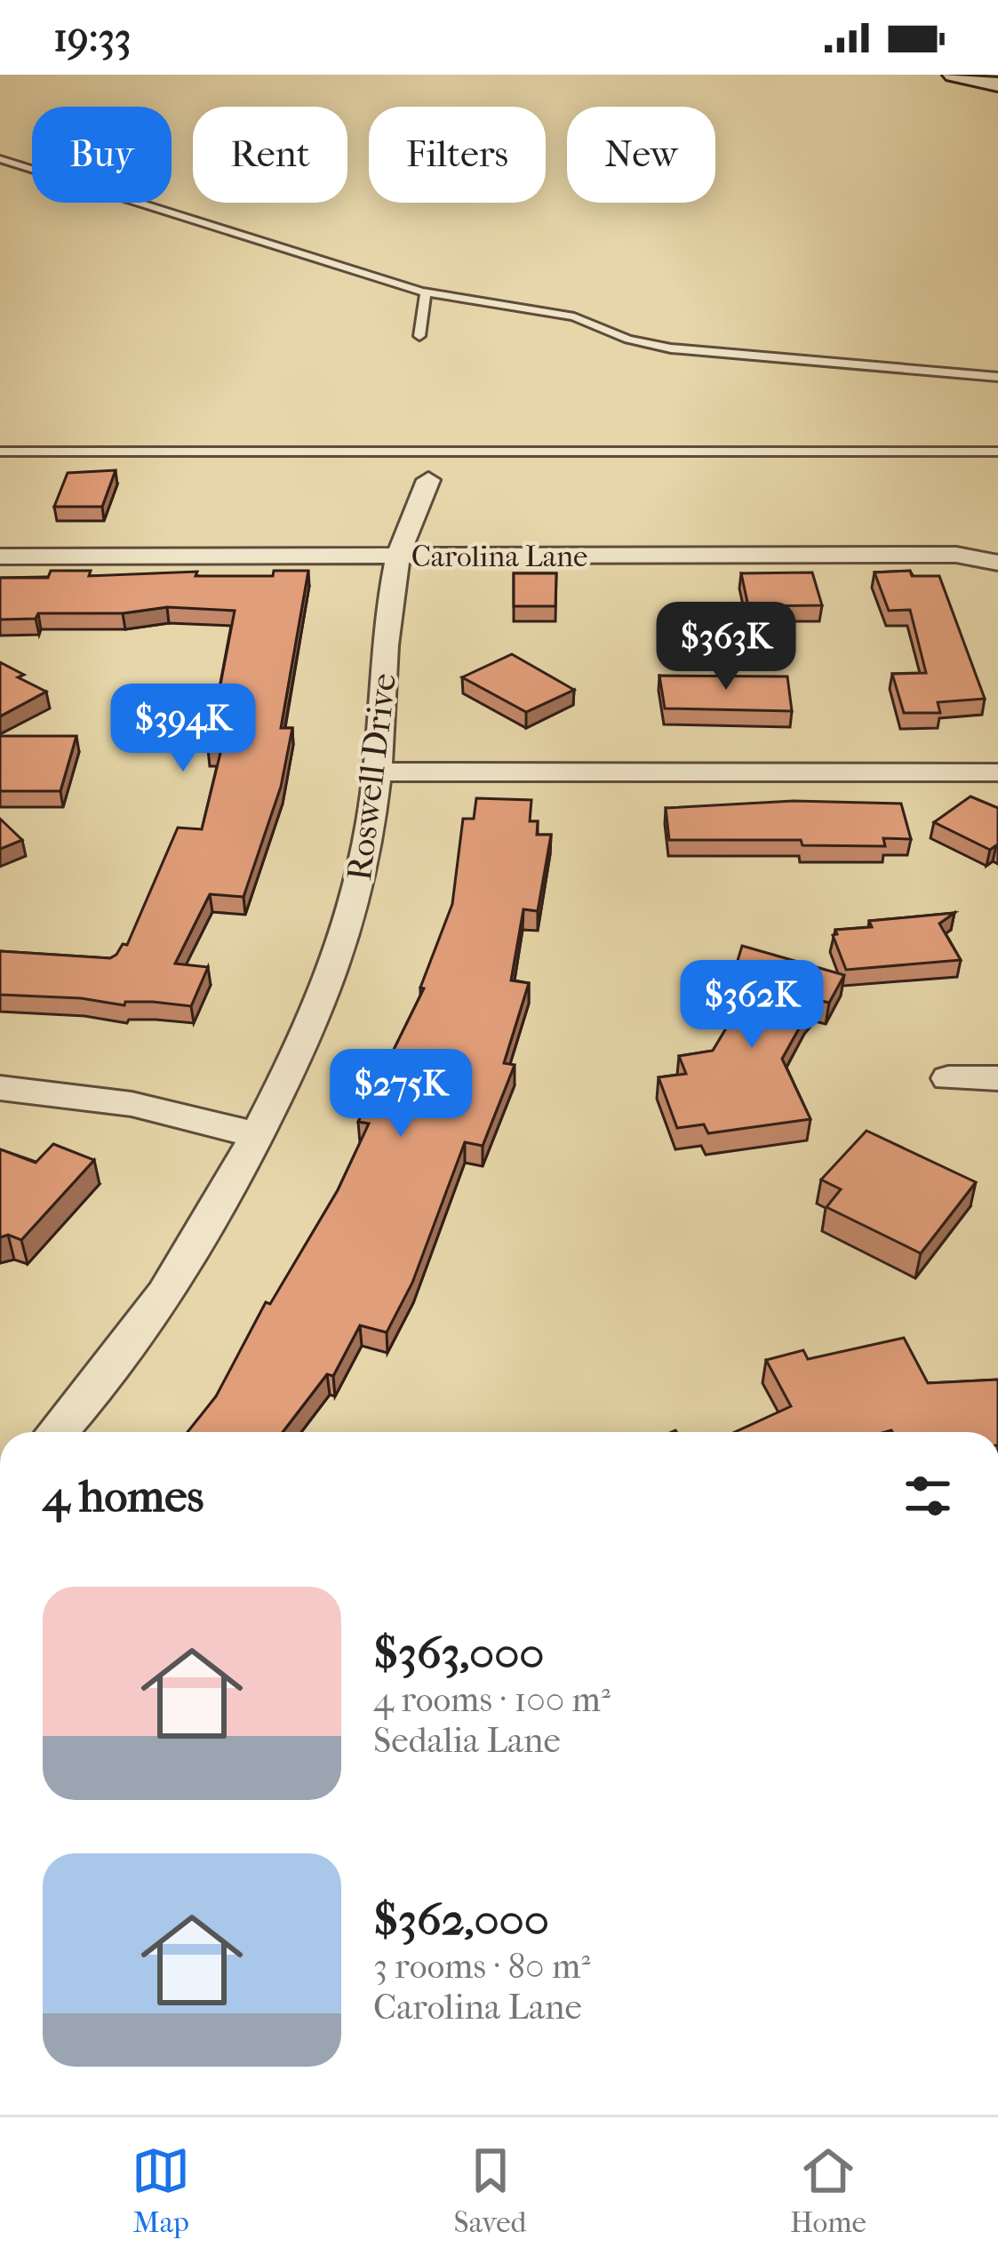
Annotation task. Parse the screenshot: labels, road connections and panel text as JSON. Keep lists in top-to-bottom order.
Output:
{
  "streets": {
    "street": ["Carolina Lane", "Roswell Drive"]
  },
  "crossings": [
    ["Carolina Lane", "Roswell Drive"]
  ],
  "page": {
    "status": "19:33",
    "chip": [
      "Buy",
      "Rent",
      "Filters",
      "New"
    ],
    "price": [
      "$363K",
      "$394K",
      "$362K",
      "$275K"
    ],
    "heading": "4 homes",
    "list": [
      {
        "name": "$363,000",
        "note": "4 rooms · 100 m² · Sedalia Lane"
      },
      {
        "name": "$362,000",
        "note": "3 rooms · 80 m² · Carolina Lane"
      }
    ],
    "tabs": ["Map", "Saved", "Home"]
  }
}
